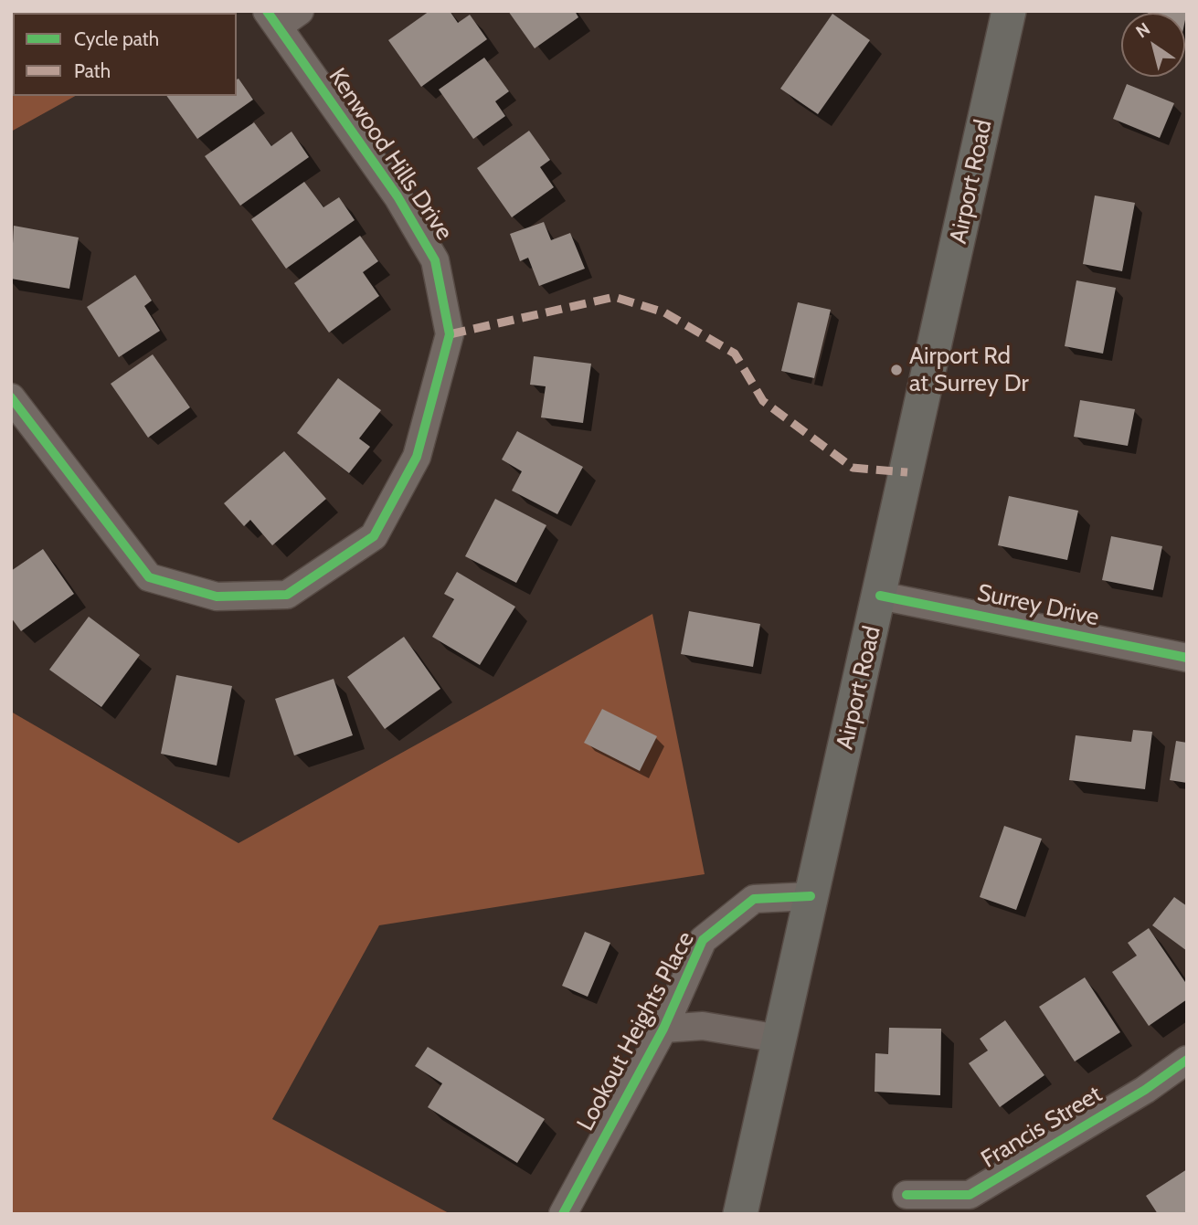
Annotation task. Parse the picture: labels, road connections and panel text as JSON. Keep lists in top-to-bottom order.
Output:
{
  "streets": {
    "main road": ["Airport Road"],
    "street": [
      "Kenwood Hills Drive",
      "Surrey Drive",
      "Lookout Heights Place",
      "Francis Street"
    ]
  },
  "crossings": [
    ["Airport Road", "Surrey Drive"],
    ["Airport Road", "Lookout Heights Place"]
  ],
  "places": ["Airport Rd at Surrey Dr"],
  "legend": ["Cycle path", "Path"],
  "north": "top left"
}
